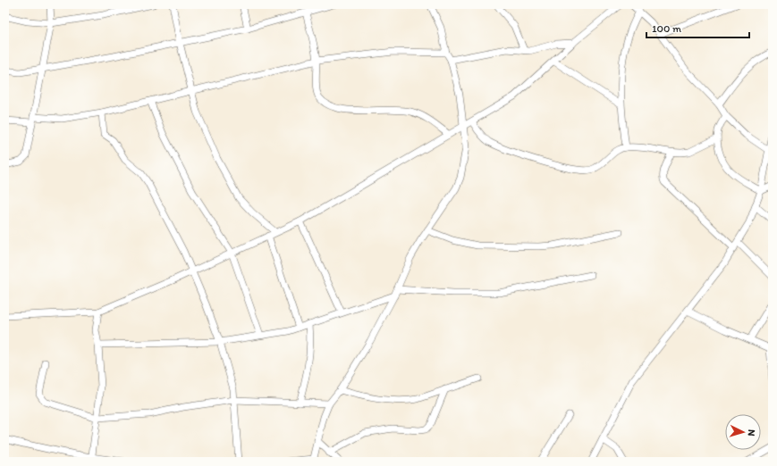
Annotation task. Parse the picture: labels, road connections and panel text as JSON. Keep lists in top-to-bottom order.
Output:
{
  "scale_bar": "100 m",
  "north": "right"
}
